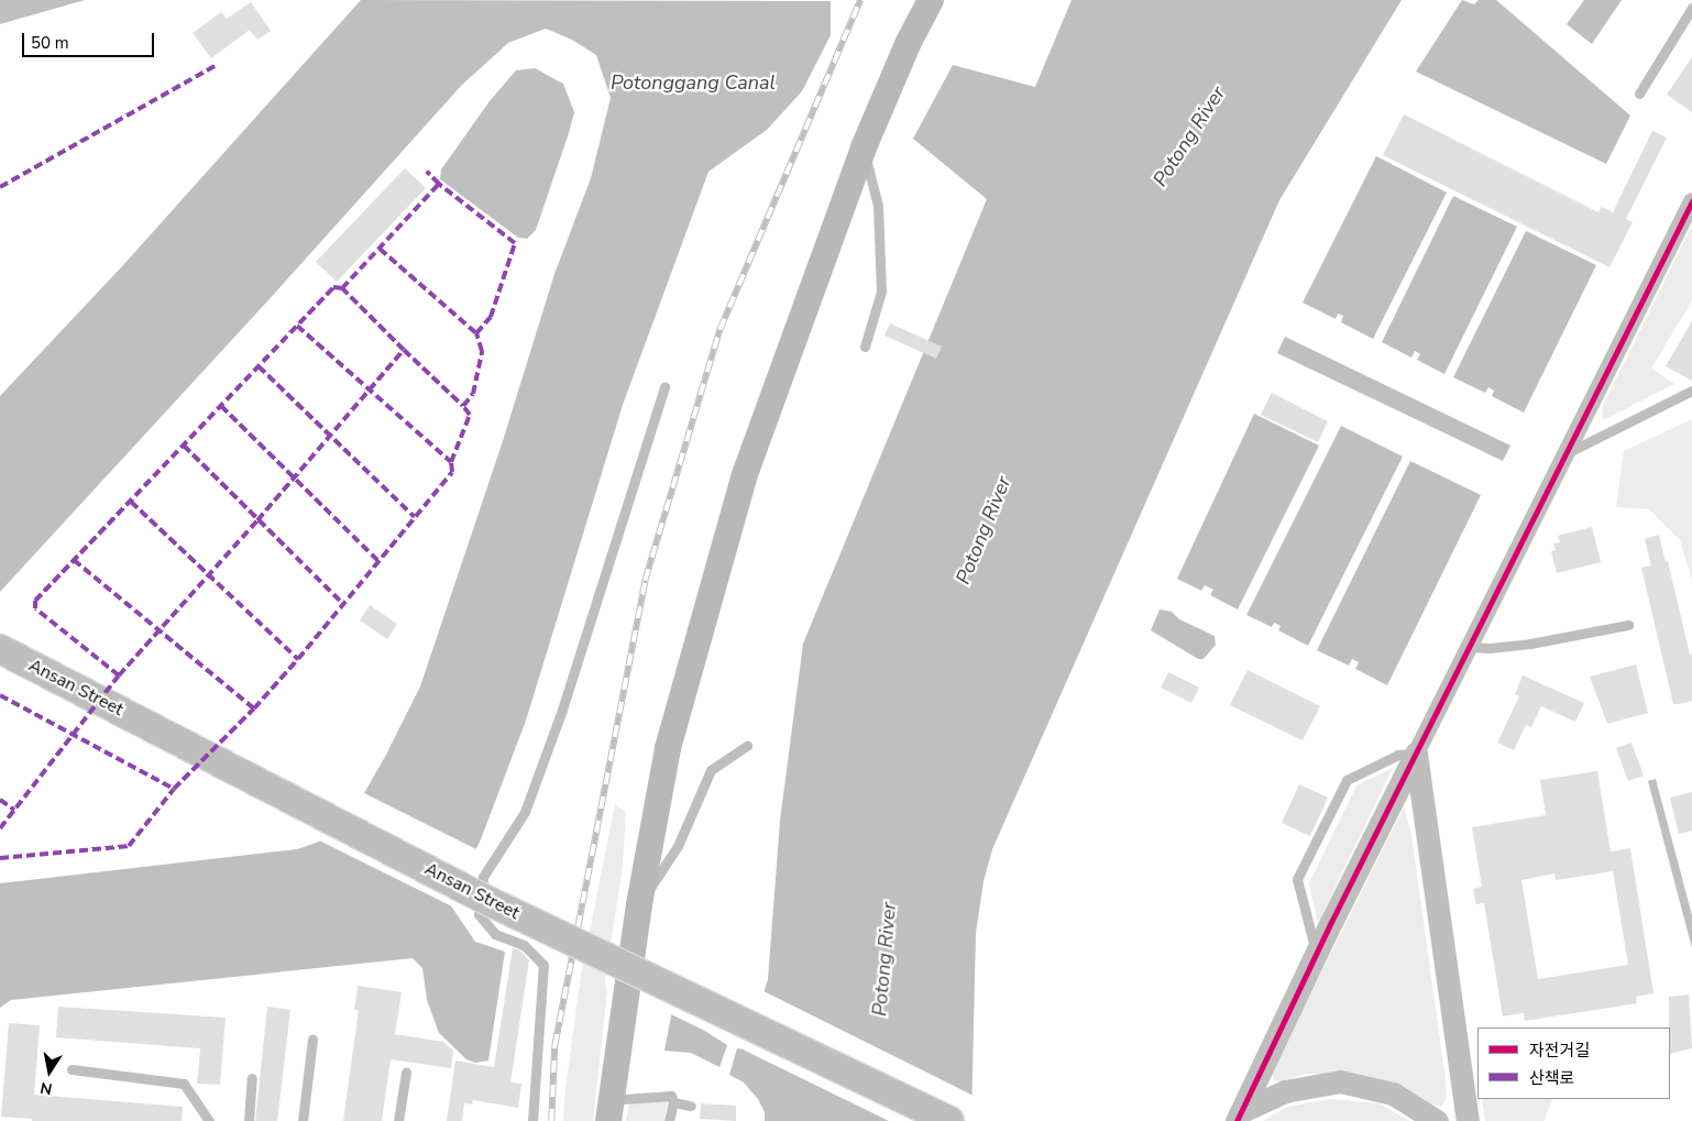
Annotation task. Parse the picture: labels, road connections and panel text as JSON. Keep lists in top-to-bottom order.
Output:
{
  "streets": {
    "main road": ["Ansan Street"]
  },
  "water": ["Potonggang Canal", "Potong River"],
  "legend": ["자전거길", "산책로"],
  "scale_bar": "50 m",
  "north": "bottom"
}
